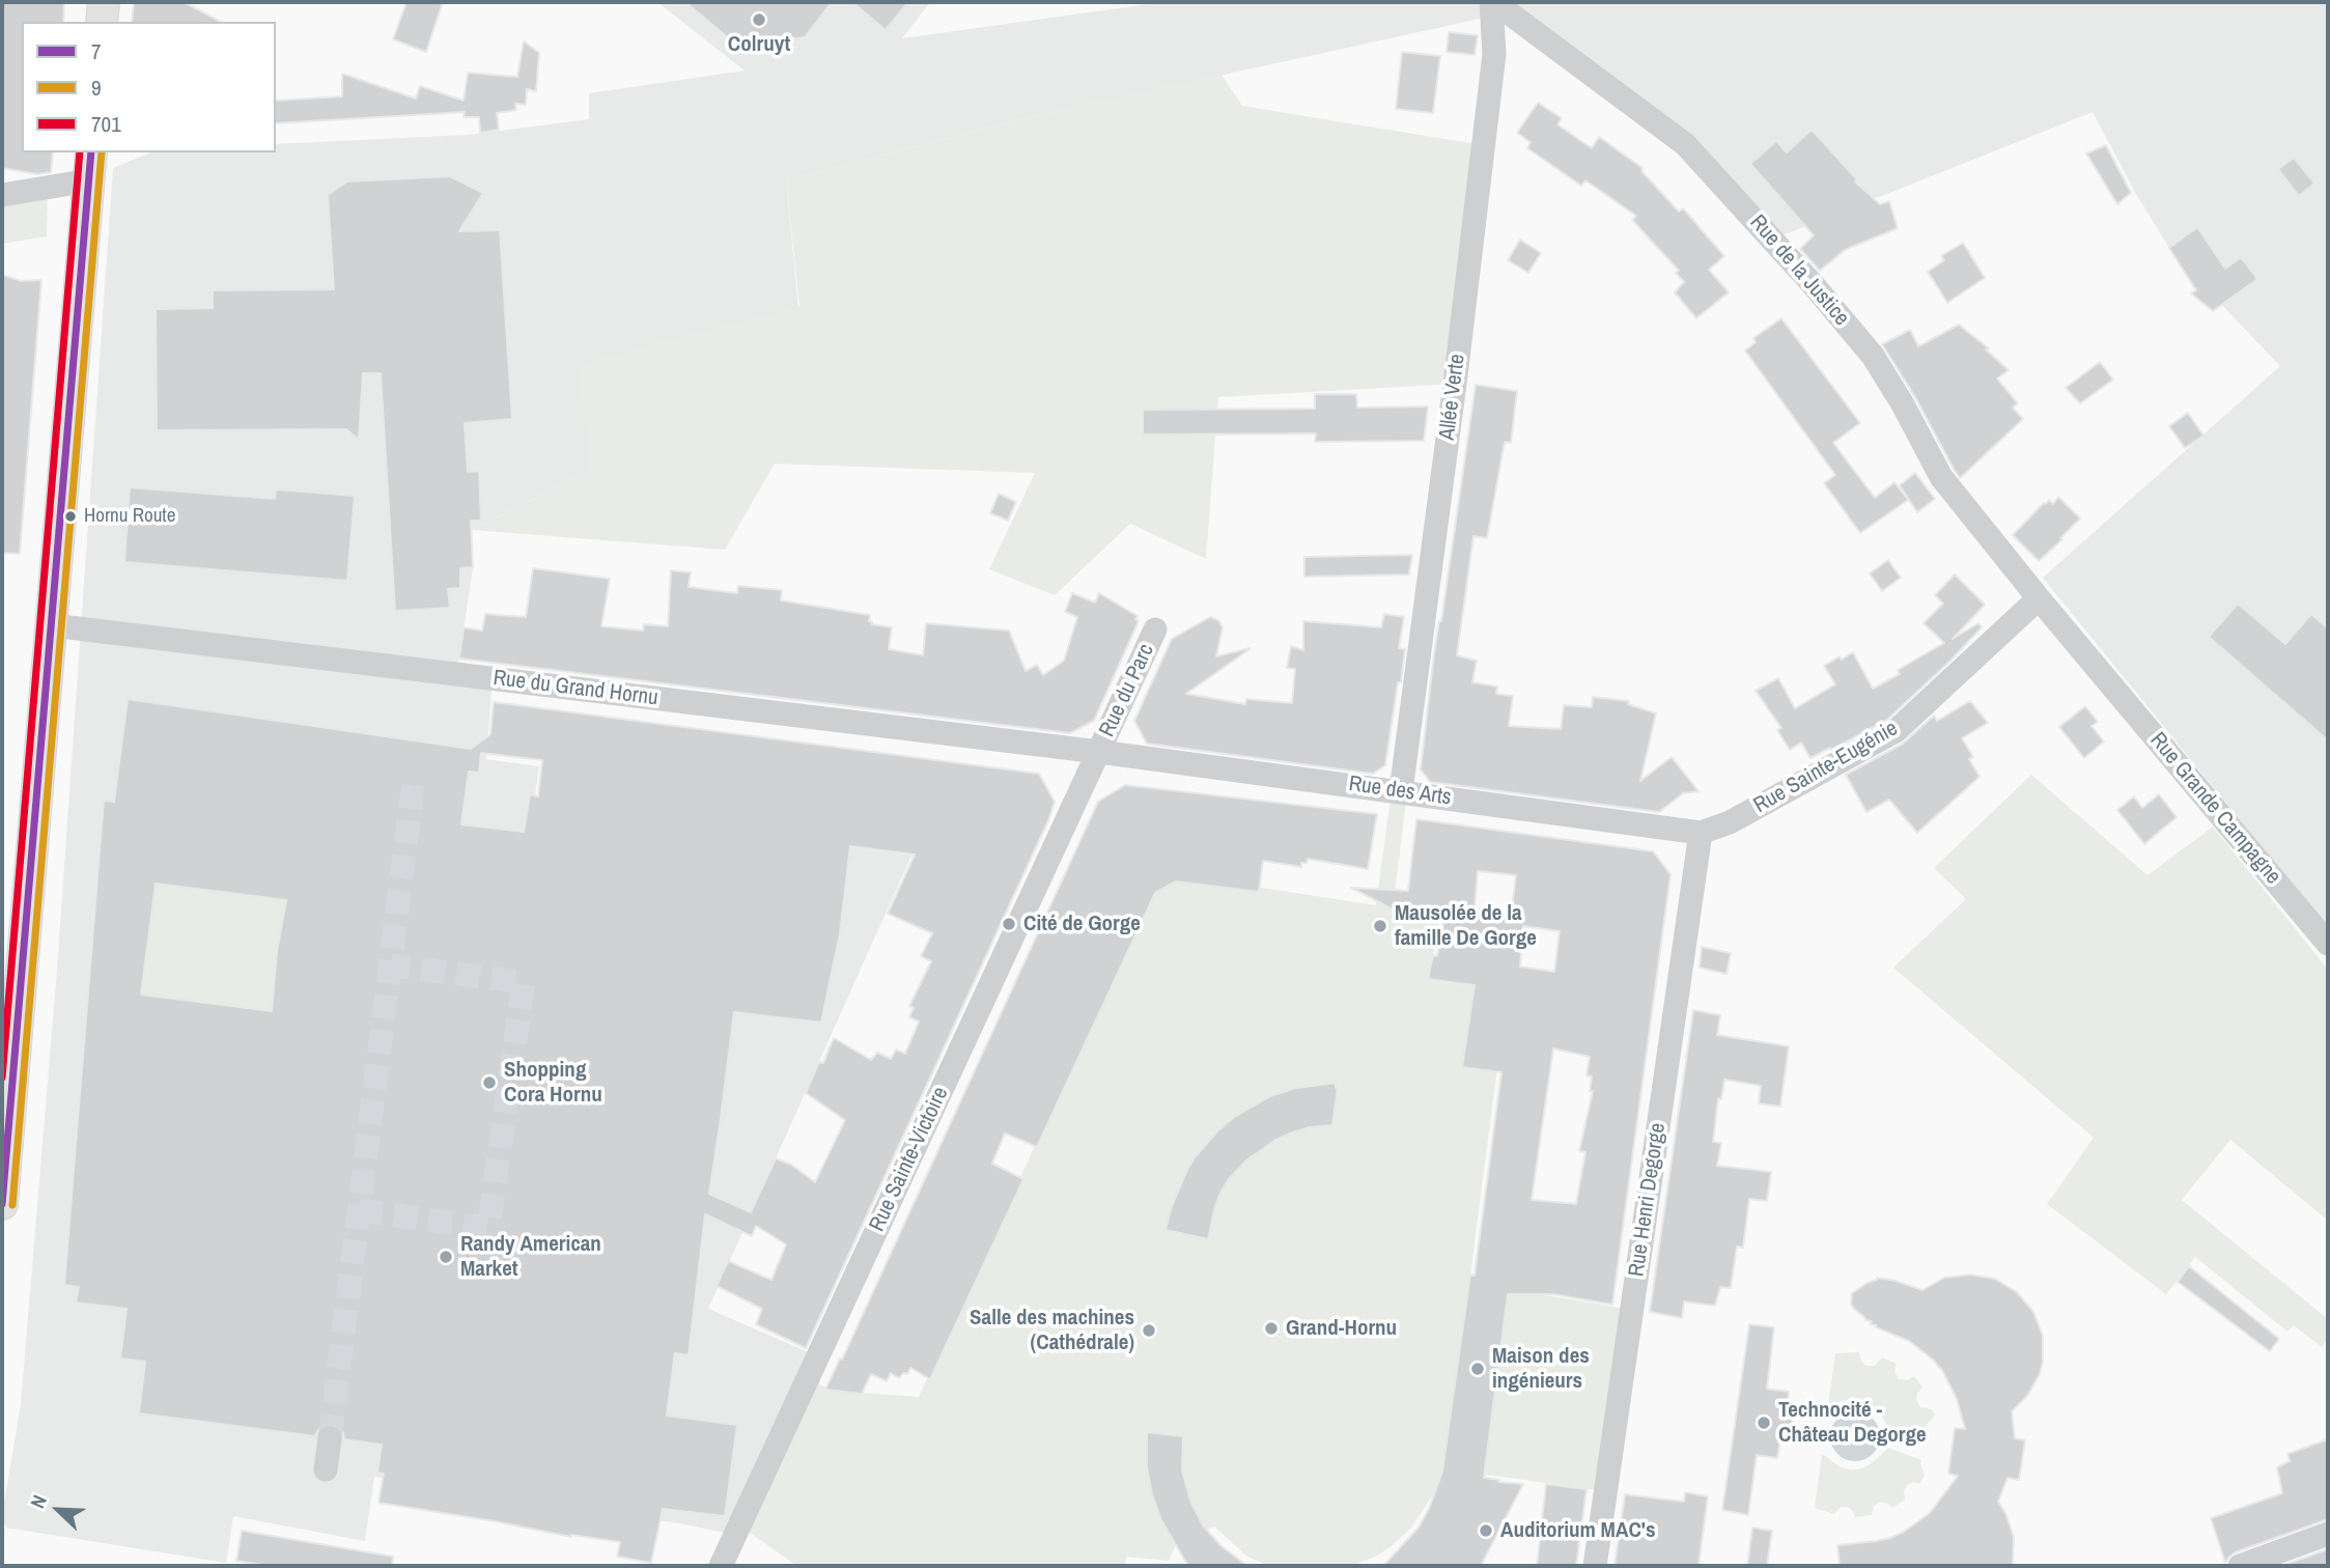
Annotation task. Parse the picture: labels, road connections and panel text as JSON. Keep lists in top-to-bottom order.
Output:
{
  "streets": {
    "street": [
      "Rue de la Justice",
      "Allée Verte",
      "Rue du Grand Hornu",
      "Rue du Parc",
      "Rue Sainte-Eugénie",
      "Rue des Arts",
      "Rue Grande Campagne",
      "Rue Sainte-Victoire",
      "Rue Henri Degorge"
    ]
  },
  "crossings": [
    ["Rue de la Justice", "Allée Verte"],
    ["Rue de la Justice", "Rue Sainte-Eugénie"],
    ["Rue de la Justice", "Rue Grande Campagne"],
    ["Allée Verte", "Rue des Arts"],
    ["Rue du Grand Hornu", "Rue du Parc"],
    ["Rue du Grand Hornu", "Rue des Arts"],
    ["Rue du Grand Hornu", "Rue Sainte-Victoire"],
    ["Rue du Parc", "Rue des Arts"],
    ["Rue du Parc", "Rue Sainte-Victoire"],
    ["Rue Sainte-Eugénie", "Rue des Arts"],
    ["Rue Sainte-Eugénie", "Rue Henri Degorge"],
    ["Rue des Arts", "Rue Sainte-Victoire"],
    ["Rue des Arts", "Rue Henri Degorge"]
  ],
  "places": [
    "Colruyt",
    "Hornu Route",
    "Cité de Gorge",
    "Mausolée de la famille De Gorge",
    "Shopping Cora Hornu",
    "Randy American Market",
    "Grand-Hornu",
    "Salle des machines (Cathédrale)",
    "Maison des ingénieurs",
    "Technocité - Château Degorge",
    "Auditorium MAC's"
  ],
  "lines": ["transit line 7", "transit line 9", "transit line 701"],
  "legend": ["7", "9", "701"],
  "north": "top left"
}
